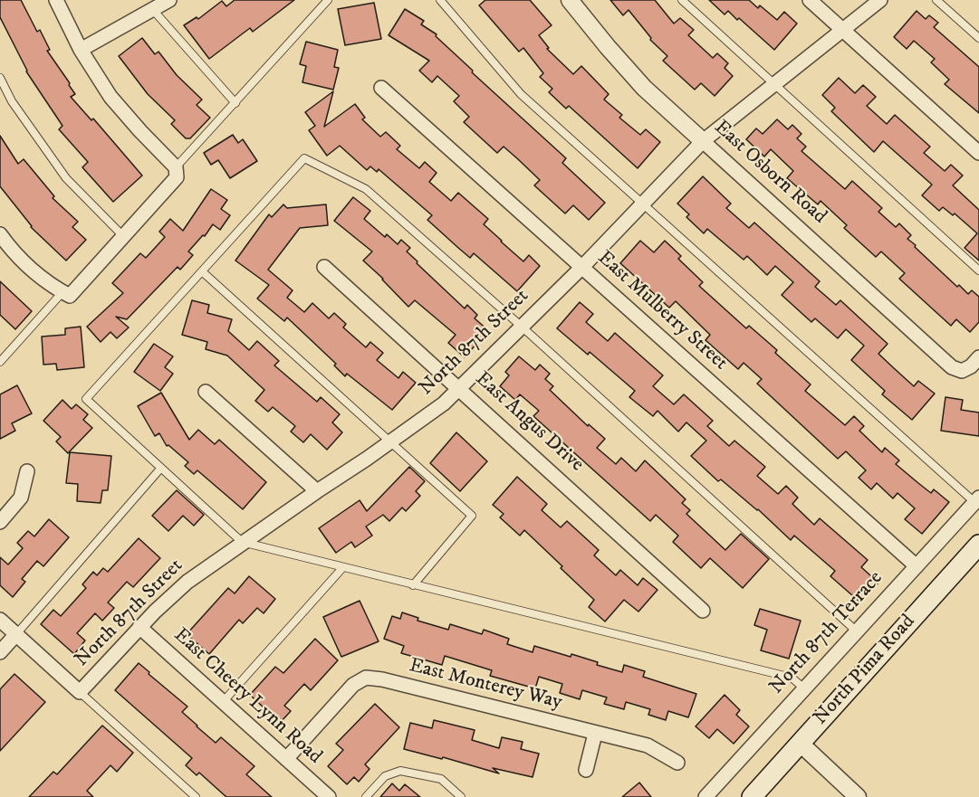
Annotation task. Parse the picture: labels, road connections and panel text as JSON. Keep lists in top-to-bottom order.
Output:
{
  "streets": {
    "main road": ["North Pima Road"],
    "street": [
      "East Osborn Road",
      "East Mulberry Street",
      "North 87th Street",
      "East Angus Drive",
      "North 87th Terrace",
      "East Monterey Way",
      "East Cheery Lynn Road"
    ]
  },
  "crossings": [
    ["East Osborn Road", "North 87th Street"],
    ["East Mulberry Street", "North 87th Street"],
    ["East Mulberry Street", "North 87th Terrace"],
    ["North 87th Street", "East Angus Drive"],
    ["North 87th Street", "East Cheery Lynn Road"],
    ["East Monterey Way", "East Cheery Lynn Road"]
  ]
}
